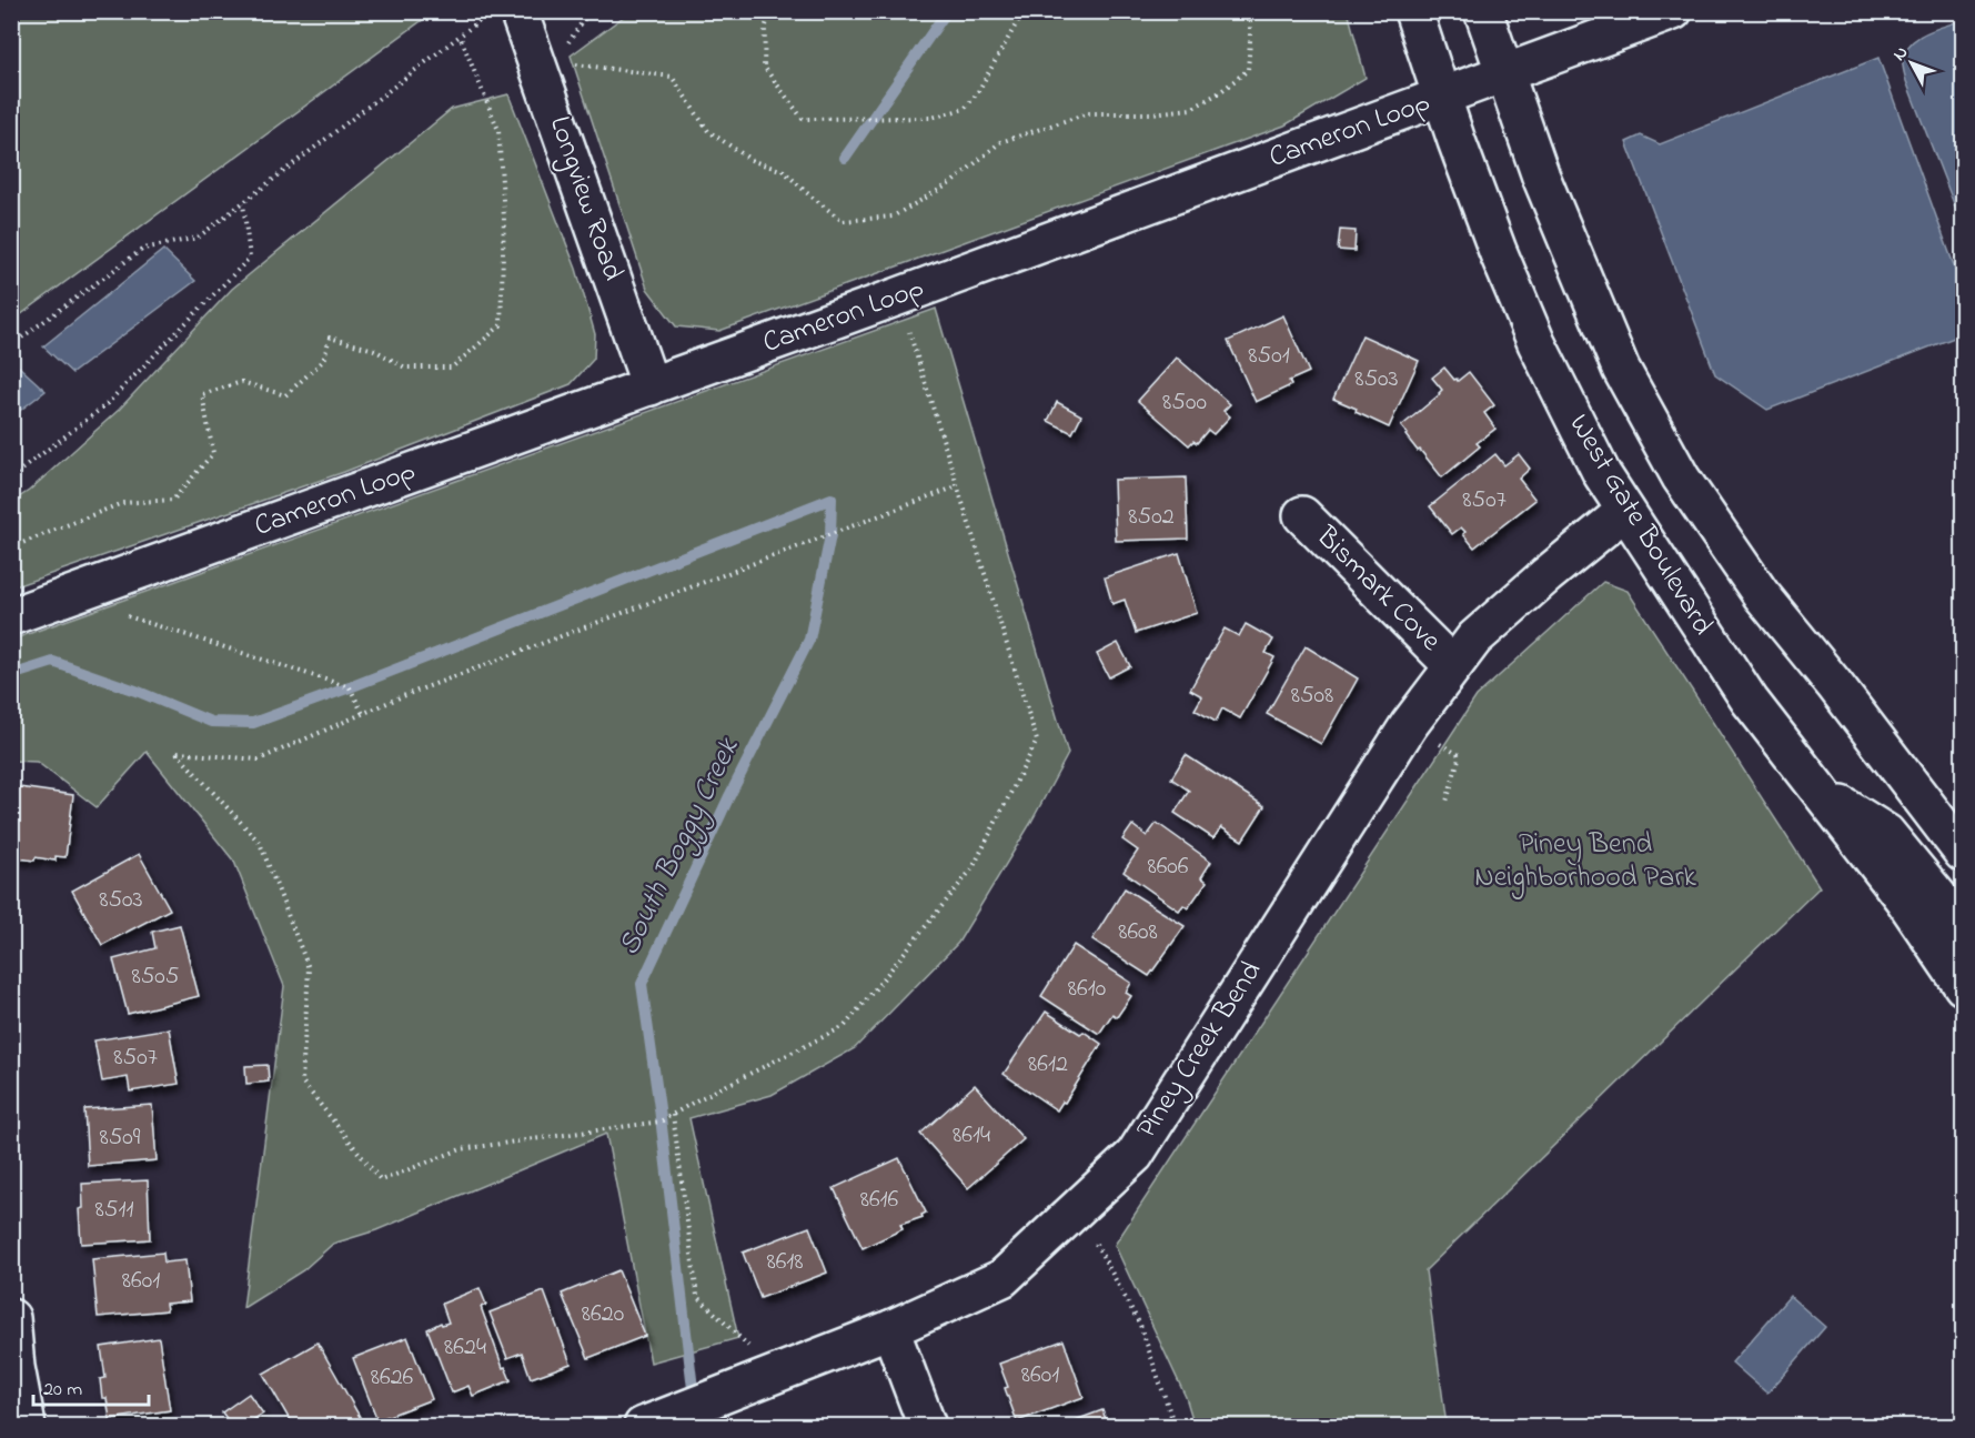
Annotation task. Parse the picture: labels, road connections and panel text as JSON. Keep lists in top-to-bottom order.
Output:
{
  "streets": {
    "street": [
      "Cameron Loop",
      "Longview Road",
      "West Gate Boulevard",
      "Bismark Cove",
      "Piney Creek Bend"
    ]
  },
  "crossings": [
    ["Cameron Loop", "Longview Road"],
    ["Cameron Loop", "West Gate Boulevard"],
    ["West Gate Boulevard", "Piney Creek Bend"],
    ["Bismark Cove", "Piney Creek Bend"]
  ],
  "water": ["South Boggy Creek"],
  "parks": ["Piney Bend Neighborhood Park"],
  "house_numbers": [
    "8501",
    "8503",
    "8500",
    "8507",
    "8502",
    "8508",
    "8606",
    "8503",
    "8608",
    "8505",
    "8610",
    "8507",
    "8612",
    "8614",
    "8509",
    "8616",
    "8511",
    "8618",
    "8601",
    "8620",
    "8624",
    "8601",
    "8626"
  ],
  "scale_bar": "20 m",
  "north": "top left"
}
